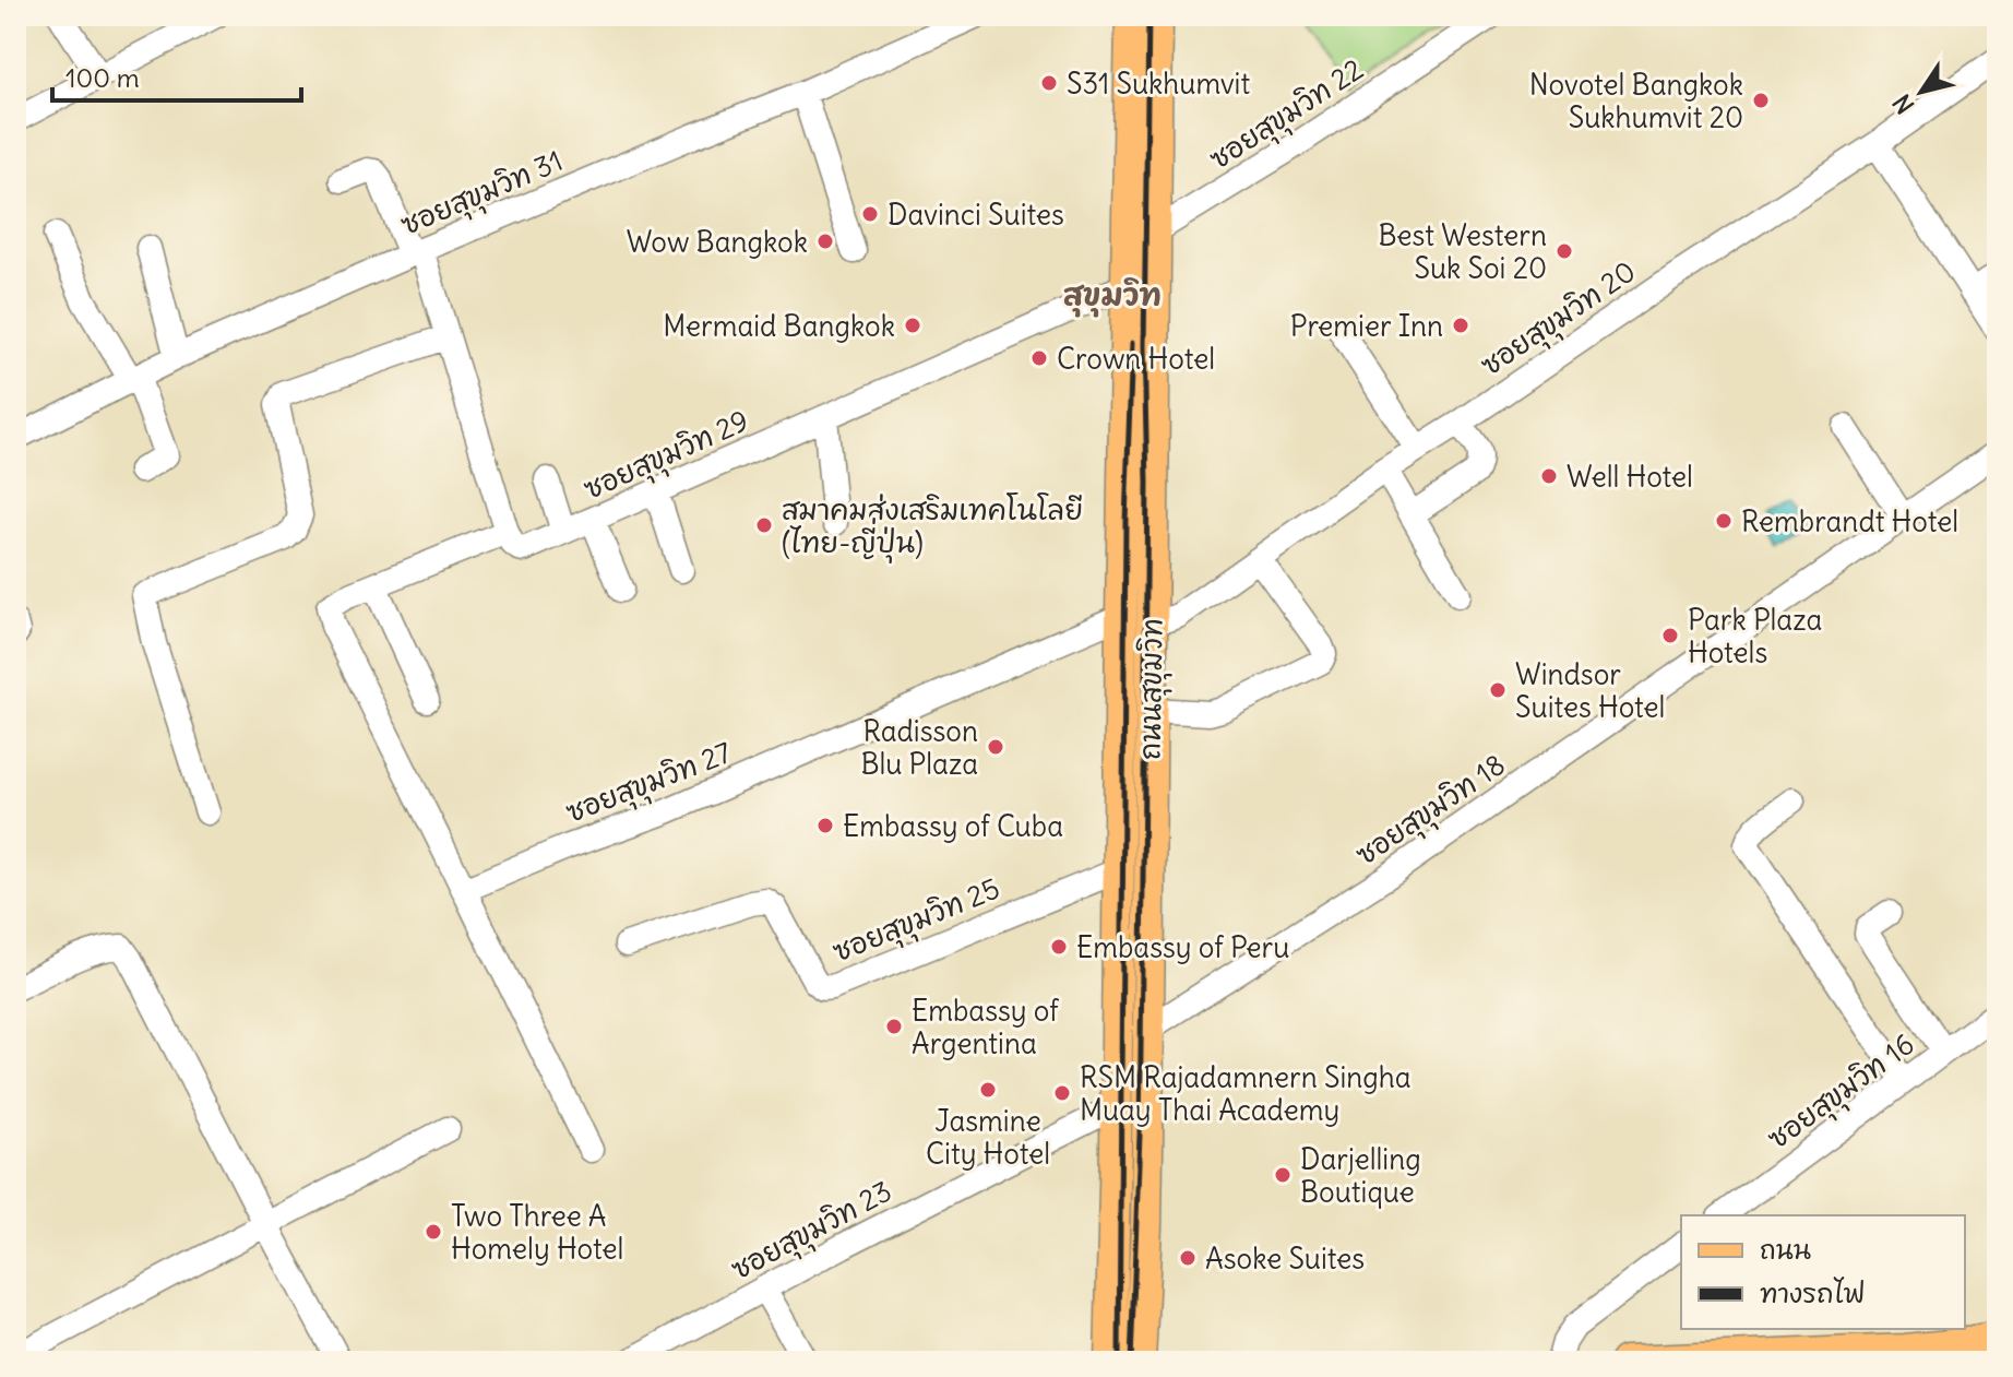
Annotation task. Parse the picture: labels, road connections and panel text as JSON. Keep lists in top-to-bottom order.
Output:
{
  "streets": {
    "main road": ["ถนนสุขุมวิท"],
    "street": [
      "ซอยสุขุมวิท 22",
      "ซอยสุขุมวิท 31",
      "ซอยสุขุมวิท 20",
      "ซอยสุขุมวิท 29",
      "ซอยสุขุมวิท 27",
      "ซอยสุขุมวิท 18",
      "ซอยสุขุมวิท 25",
      "ซอยสุขุมวิท 16",
      "ซอยสุขุมวิท 23"
    ]
  },
  "crossings": [
    ["ซอยสุขุมวิท 22", "ถนนสุขุมวิท"],
    ["ซอยสุขุมวิท 20", "ถนนสุขุมวิท"],
    ["ซอยสุขุมวิท 20", "ซอยสุขุมวิท 27"],
    ["ซอยสุขุมวิท 29", "ถนนสุขุมวิท"],
    ["ถนนสุขุมวิท", "ซอยสุขุมวิท 27"],
    ["ถนนสุขุมวิท", "ซอยสุขุมวิท 18"],
    ["ถนนสุขุมวิท", "ซอยสุขุมวิท 25"],
    ["ถนนสุขุมวิท", "ซอยสุขุมวิท 23"]
  ],
  "districts": ["สุขุมวิท"],
  "places": [
    "S31 Sukhumvit",
    "Novotel Bangkok Sukhumvit 20",
    "Davinci Suites",
    "Wow Bangkok",
    "Best Western Suk Soi 20",
    "Mermaid Bangkok",
    "Premier Inn",
    "Crown Hotel",
    "Well Hotel",
    "Rembrandt Hotel",
    "สมาคมส่งเสริมเทคโนโลยี (ไทย-ญี่ปุ่น)",
    "Park Plaza Hotels",
    "Windsor Suites Hotel",
    "Radisson Blu Plaza",
    "Embassy of Cuba",
    "Embassy of Peru",
    "Embassy of Argentina",
    "Jasmine City Hotel",
    "RSM Rajadamnern Singha Muay Thai Academy",
    "Darjelling Boutique",
    "Two Three A Homely Hotel",
    "Asoke Suites"
  ],
  "legend": ["ถนน", "ทางรถไฟ"],
  "scale_bar": "100 m",
  "north": "bottom left"
}
